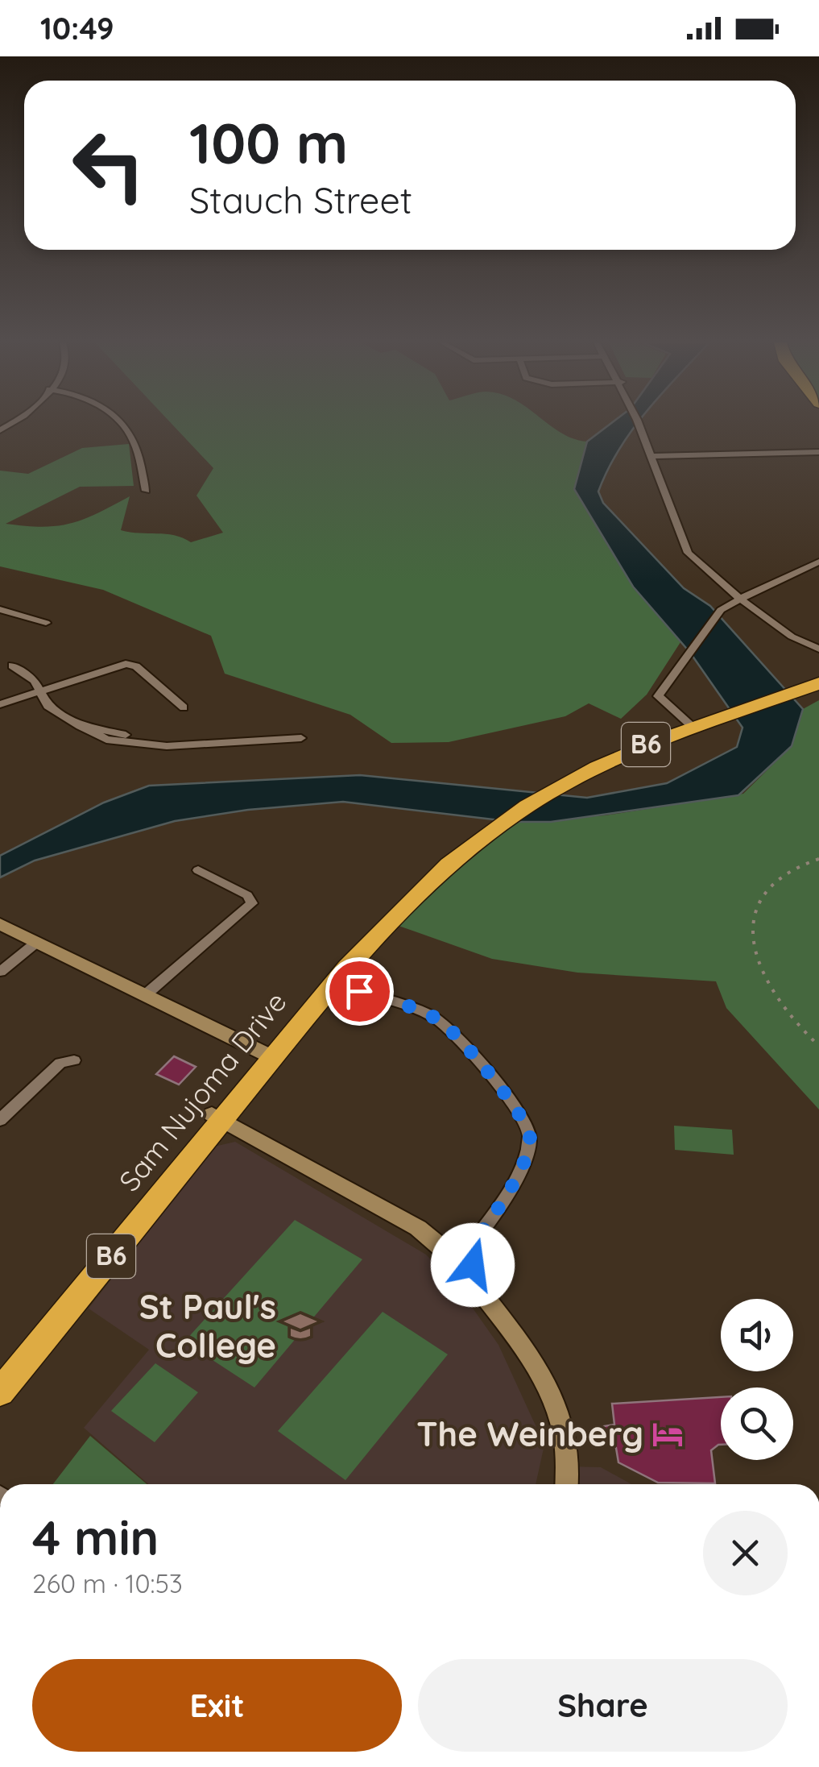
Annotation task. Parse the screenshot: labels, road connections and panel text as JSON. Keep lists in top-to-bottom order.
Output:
{
  "streets": {
    "highway": ["B6", "Sam Nujoma Drive"]
  },
  "places": {
    "school or university": ["St Paul's College"],
    "hotel": ["The Weinberg"]
  },
  "page": {
    "status": "10:49",
    "turn": ["100 m", "Stauch Street"],
    "heading": ["4 min", "260 m · 10:53"],
    "buttons": ["Exit", "Share"]
  }
}
